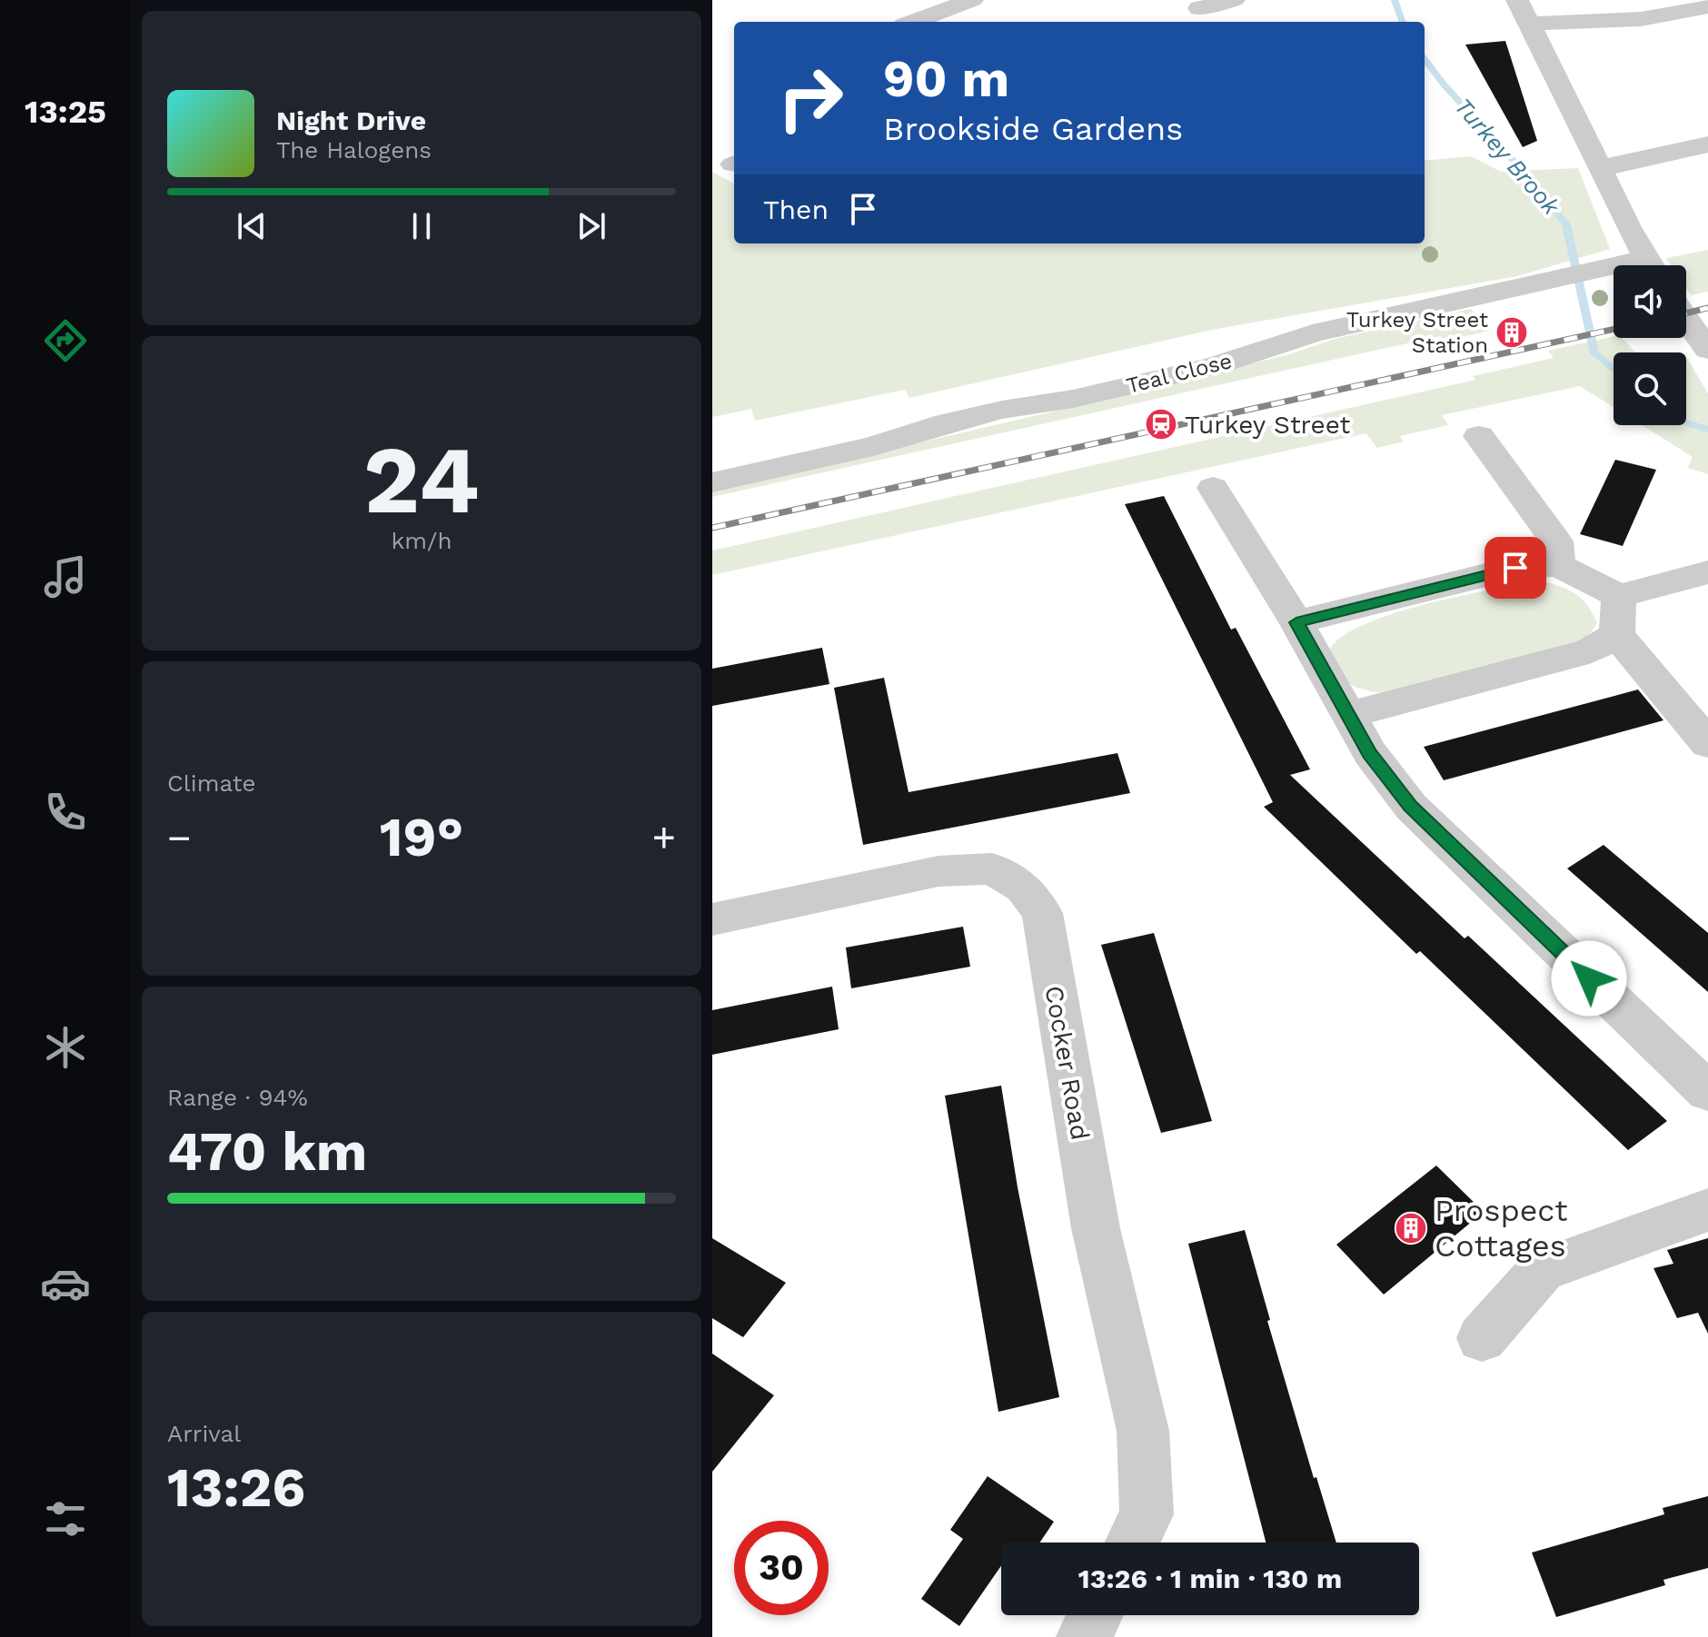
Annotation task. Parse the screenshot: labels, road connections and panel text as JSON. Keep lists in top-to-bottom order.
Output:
{
  "streets": {
    "street": ["Teal Close", "Cocker Road"]
  },
  "water": ["Turkey Brook"],
  "places": {
    "building": ["Turkey Street Station", "Prospect Cottages"],
    "station": ["Turkey Street"]
  },
  "page": {
    "tabs": "13:25",
    "turn": ["90 m", "Brookside Gardens"],
    "song": ["Night Drive", "The Halogens"],
    "then": "Then",
    "tile": [
      ["24", "km/h"],
      "Climate",
      ["Range · 94%", "470 km"],
      ["Arrival", "13:26"]
    ],
    "heat": ["−", "19°", "+"],
    "limit": "30",
    "trip": "13:26 · 1 min · 130 m"
  }
}
